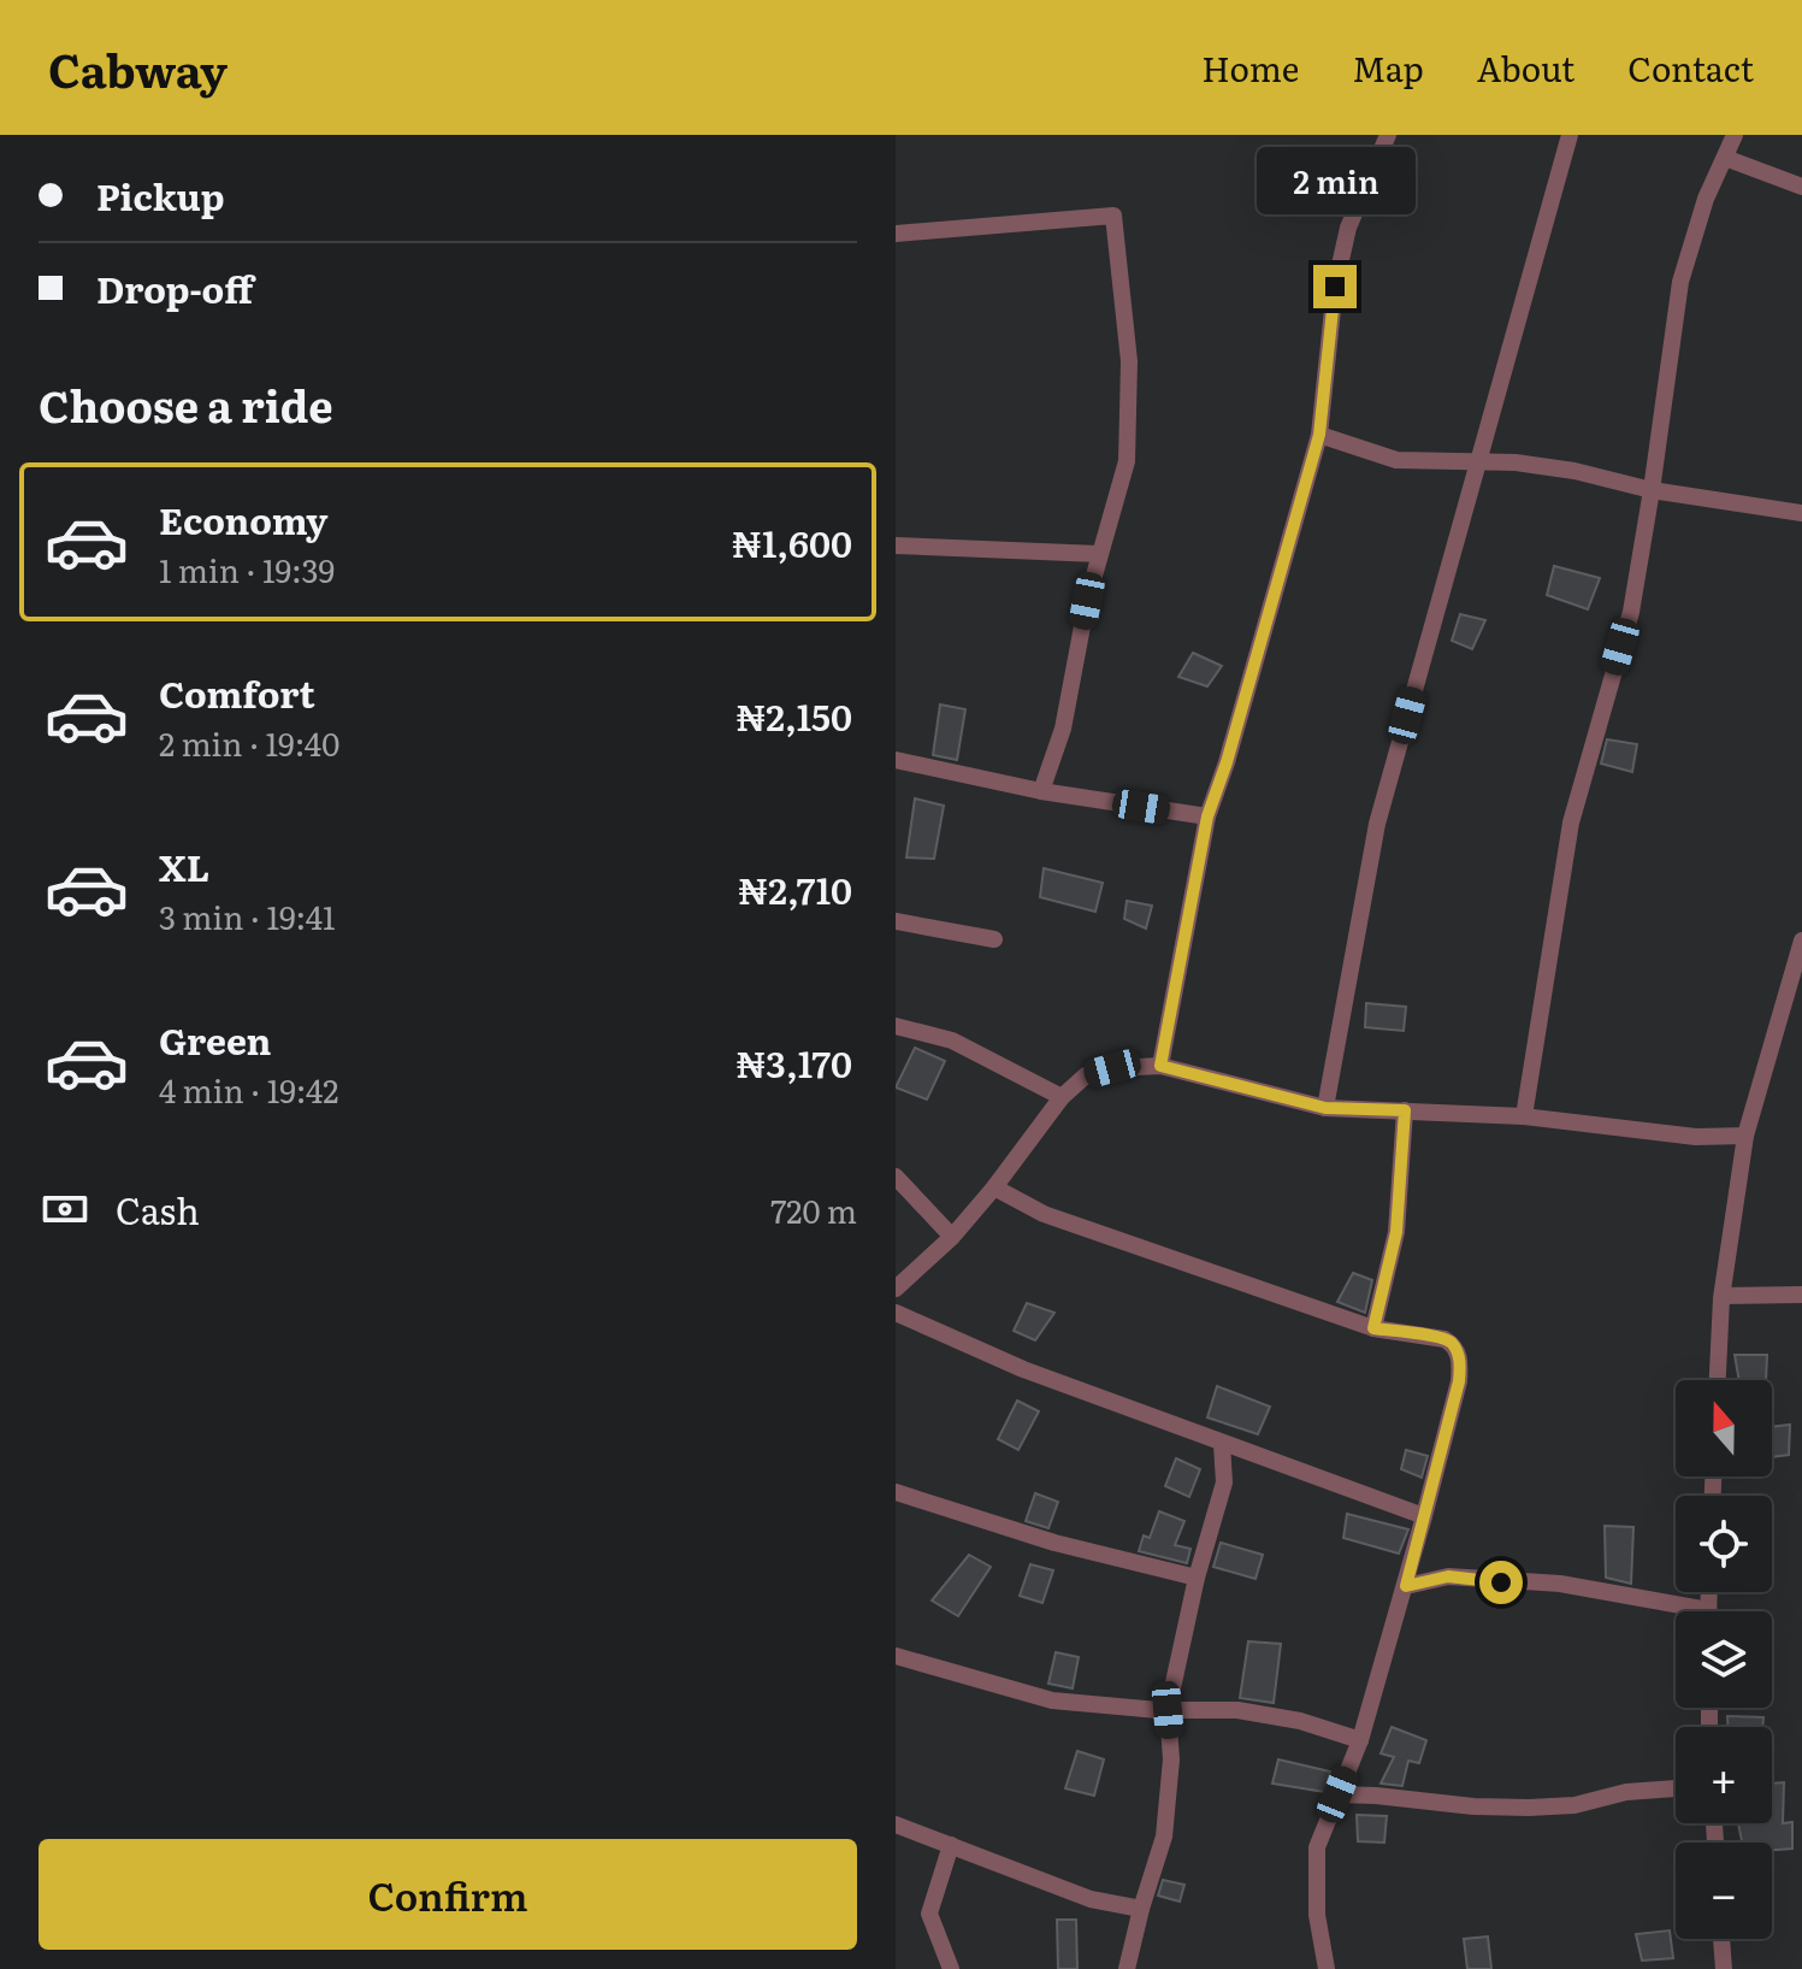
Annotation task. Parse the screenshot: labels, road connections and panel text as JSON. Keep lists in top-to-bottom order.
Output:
{
  "north": "top",
  "page": {
    "header": "Cabway",
    "nav": [
      "Home",
      "Map",
      "About",
      "Contact"
    ],
    "banner": ["Pickup", "Drop-off"],
    "bubble": "2 min",
    "heading": "Choose a ride",
    "list": [
      {
        "name": "Economy",
        "note": "1 min · 19:39",
        "value": "₦1,600"
      },
      {
        "name": "Comfort",
        "note": "2 min · 19:40",
        "value": "₦2,150"
      },
      {
        "name": "XL",
        "note": "3 min · 19:41",
        "value": "₦2,710"
      },
      {
        "name": "Green",
        "note": "4 min · 19:42",
        "value": "₦3,170"
      }
    ],
    "pay": ["Cash", "720 m"],
    "map_buttons": ["+", "−"],
    "buttons": "Confirm"
  }
}
